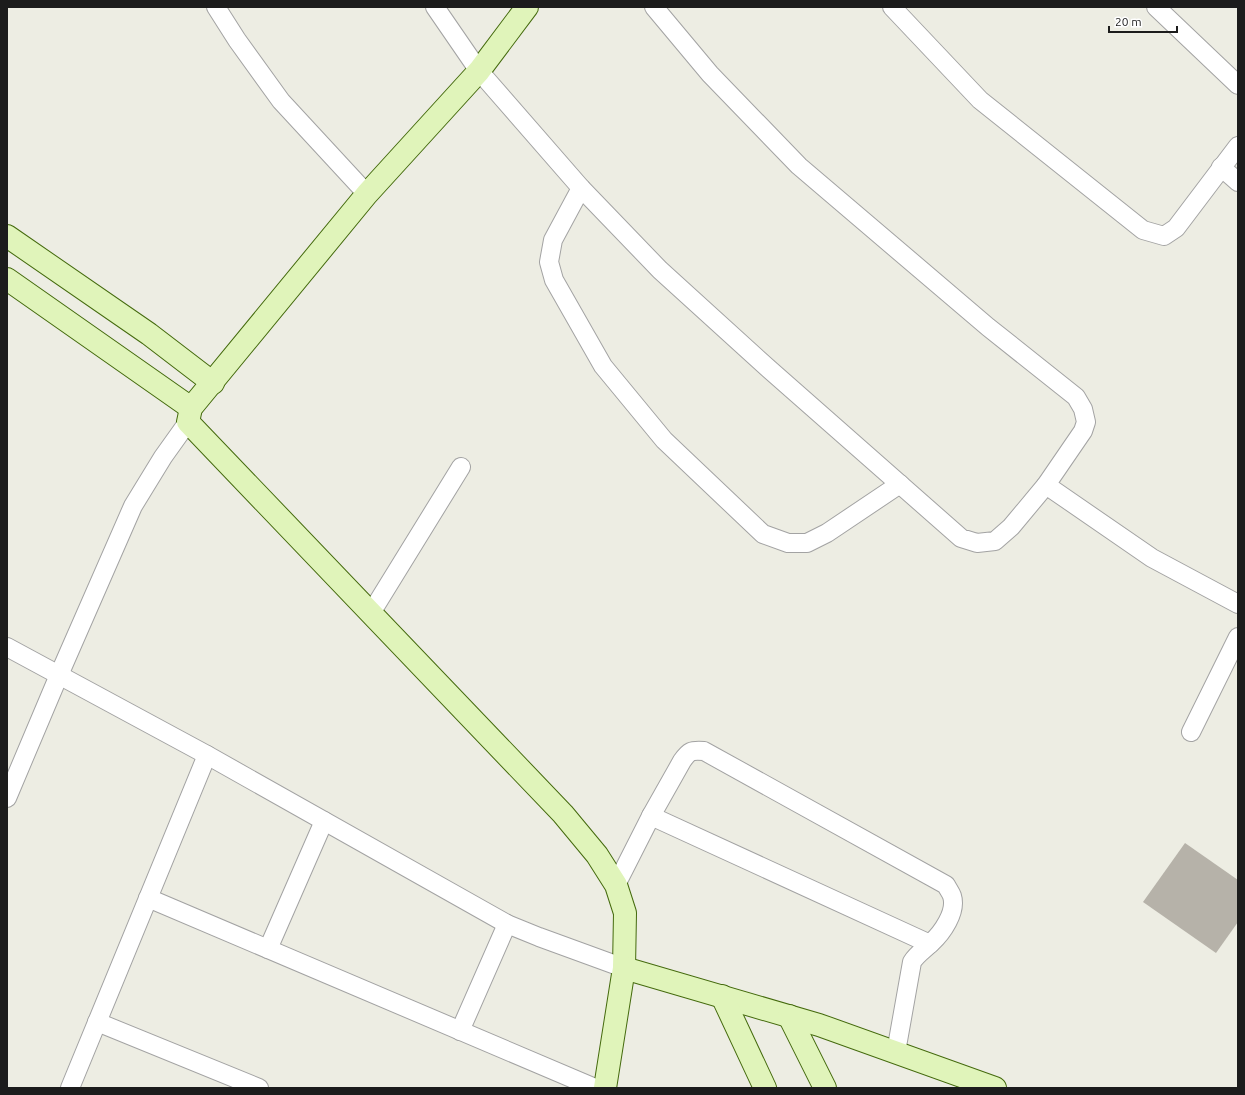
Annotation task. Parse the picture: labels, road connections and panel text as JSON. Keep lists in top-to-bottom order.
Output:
{
  "scale_bar": "20 m"
}
